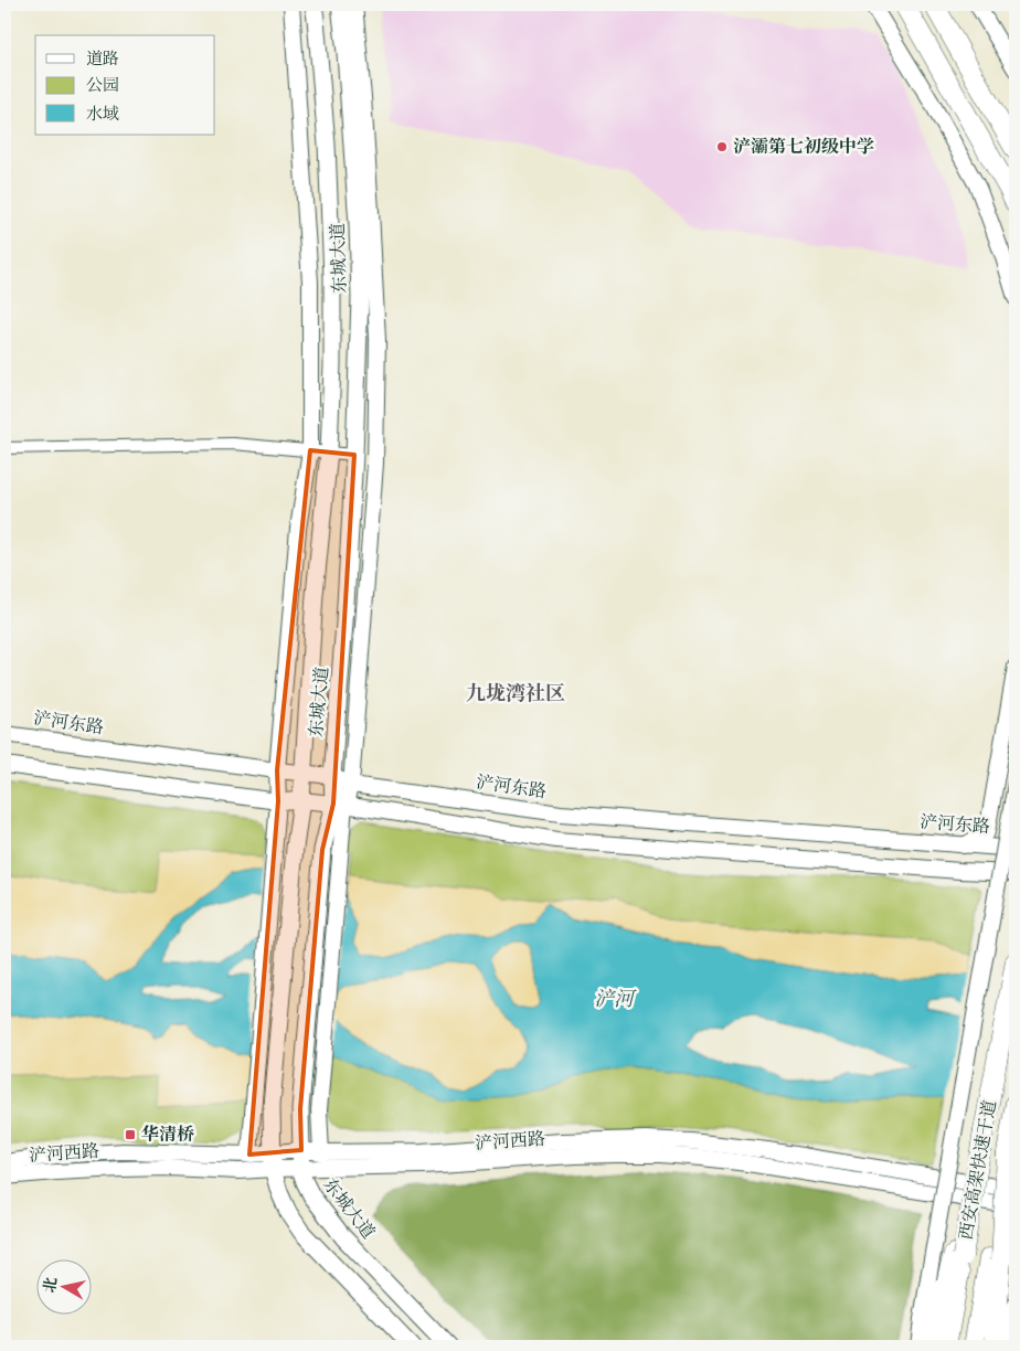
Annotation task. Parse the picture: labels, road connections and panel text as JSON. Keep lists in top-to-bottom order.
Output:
{
  "streets": {
    "highway": ["西安高架快速干道"],
    "main road": ["东城大道", "浐河东路", "浐河西路"]
  },
  "crossings": [
    ["东城大道", "浐河东路"],
    ["东城大道", "浐河西路"]
  ],
  "districts": ["九垅湾社区"],
  "water": ["浐河"],
  "places": {
    "other": ["浐灞第七初级中学"],
    "transit": ["华清桥"]
  },
  "legend": ["道路", "公园", "水域"],
  "north": "left"
}
